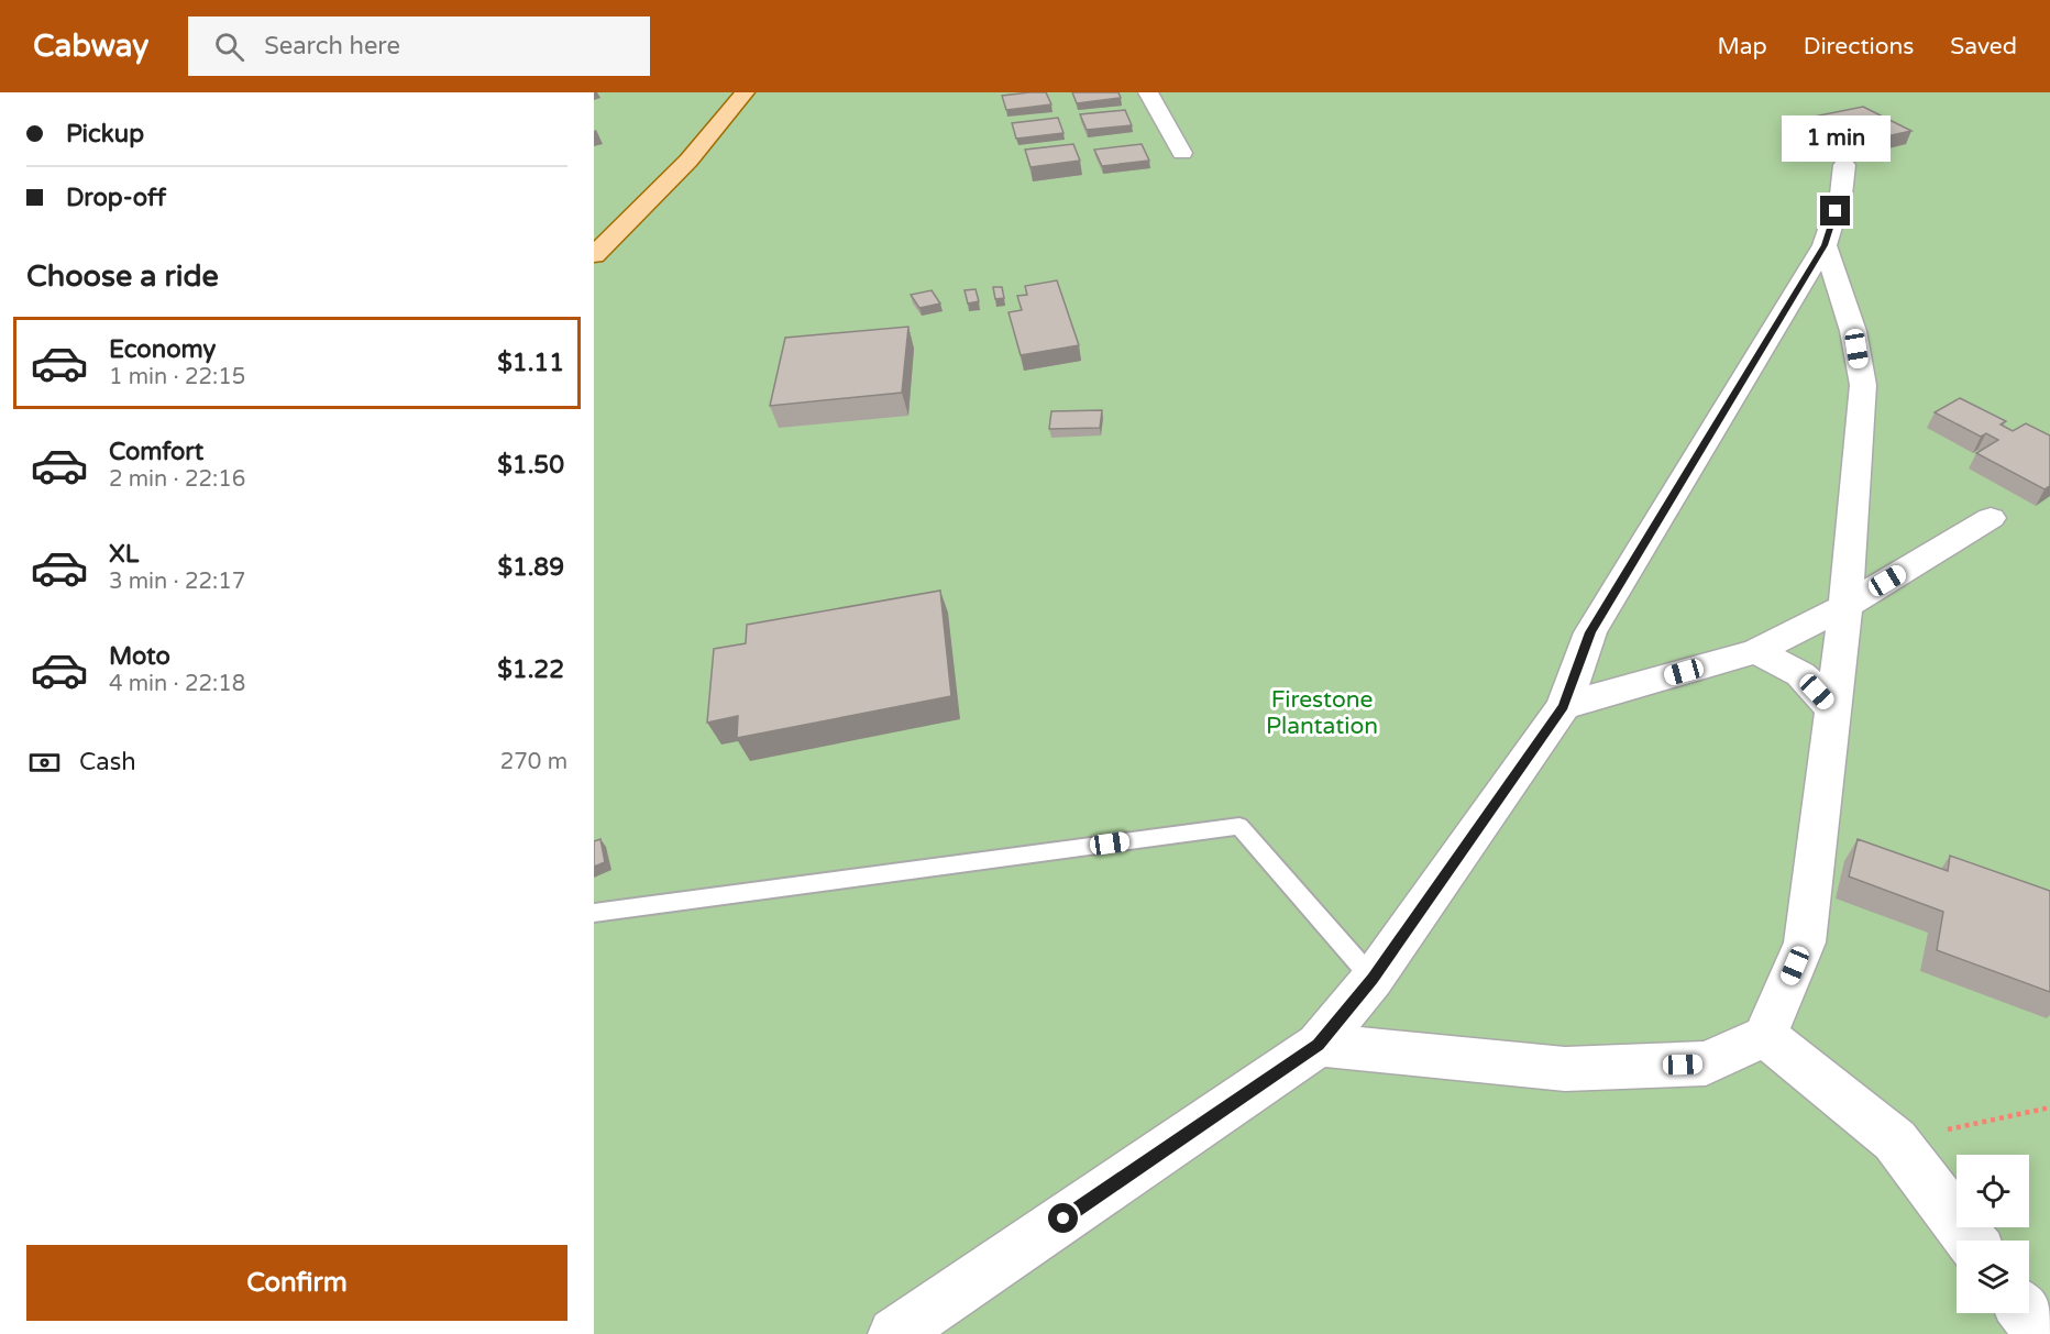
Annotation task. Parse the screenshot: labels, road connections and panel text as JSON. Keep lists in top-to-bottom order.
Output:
{
  "parks": ["Firestone Plantation"],
  "page": {
    "header": "Cabway",
    "search": "Search here",
    "nav": ["Map", "Directions", "Saved"],
    "banner": ["Pickup", "Drop-off"],
    "bubble": "1 min",
    "heading": "Choose a ride",
    "list": [
      {
        "name": "Economy",
        "note": "1 min · 22:15",
        "value": "$1.11"
      },
      {
        "name": "Comfort",
        "note": "2 min · 22:16",
        "value": "$1.50"
      },
      {
        "name": "XL",
        "note": "3 min · 22:17",
        "value": "$1.89"
      },
      {
        "name": "Moto",
        "note": "4 min · 22:18",
        "value": "$1.22"
      }
    ],
    "pay": ["Cash", "270 m"],
    "buttons": "Confirm"
  }
}
